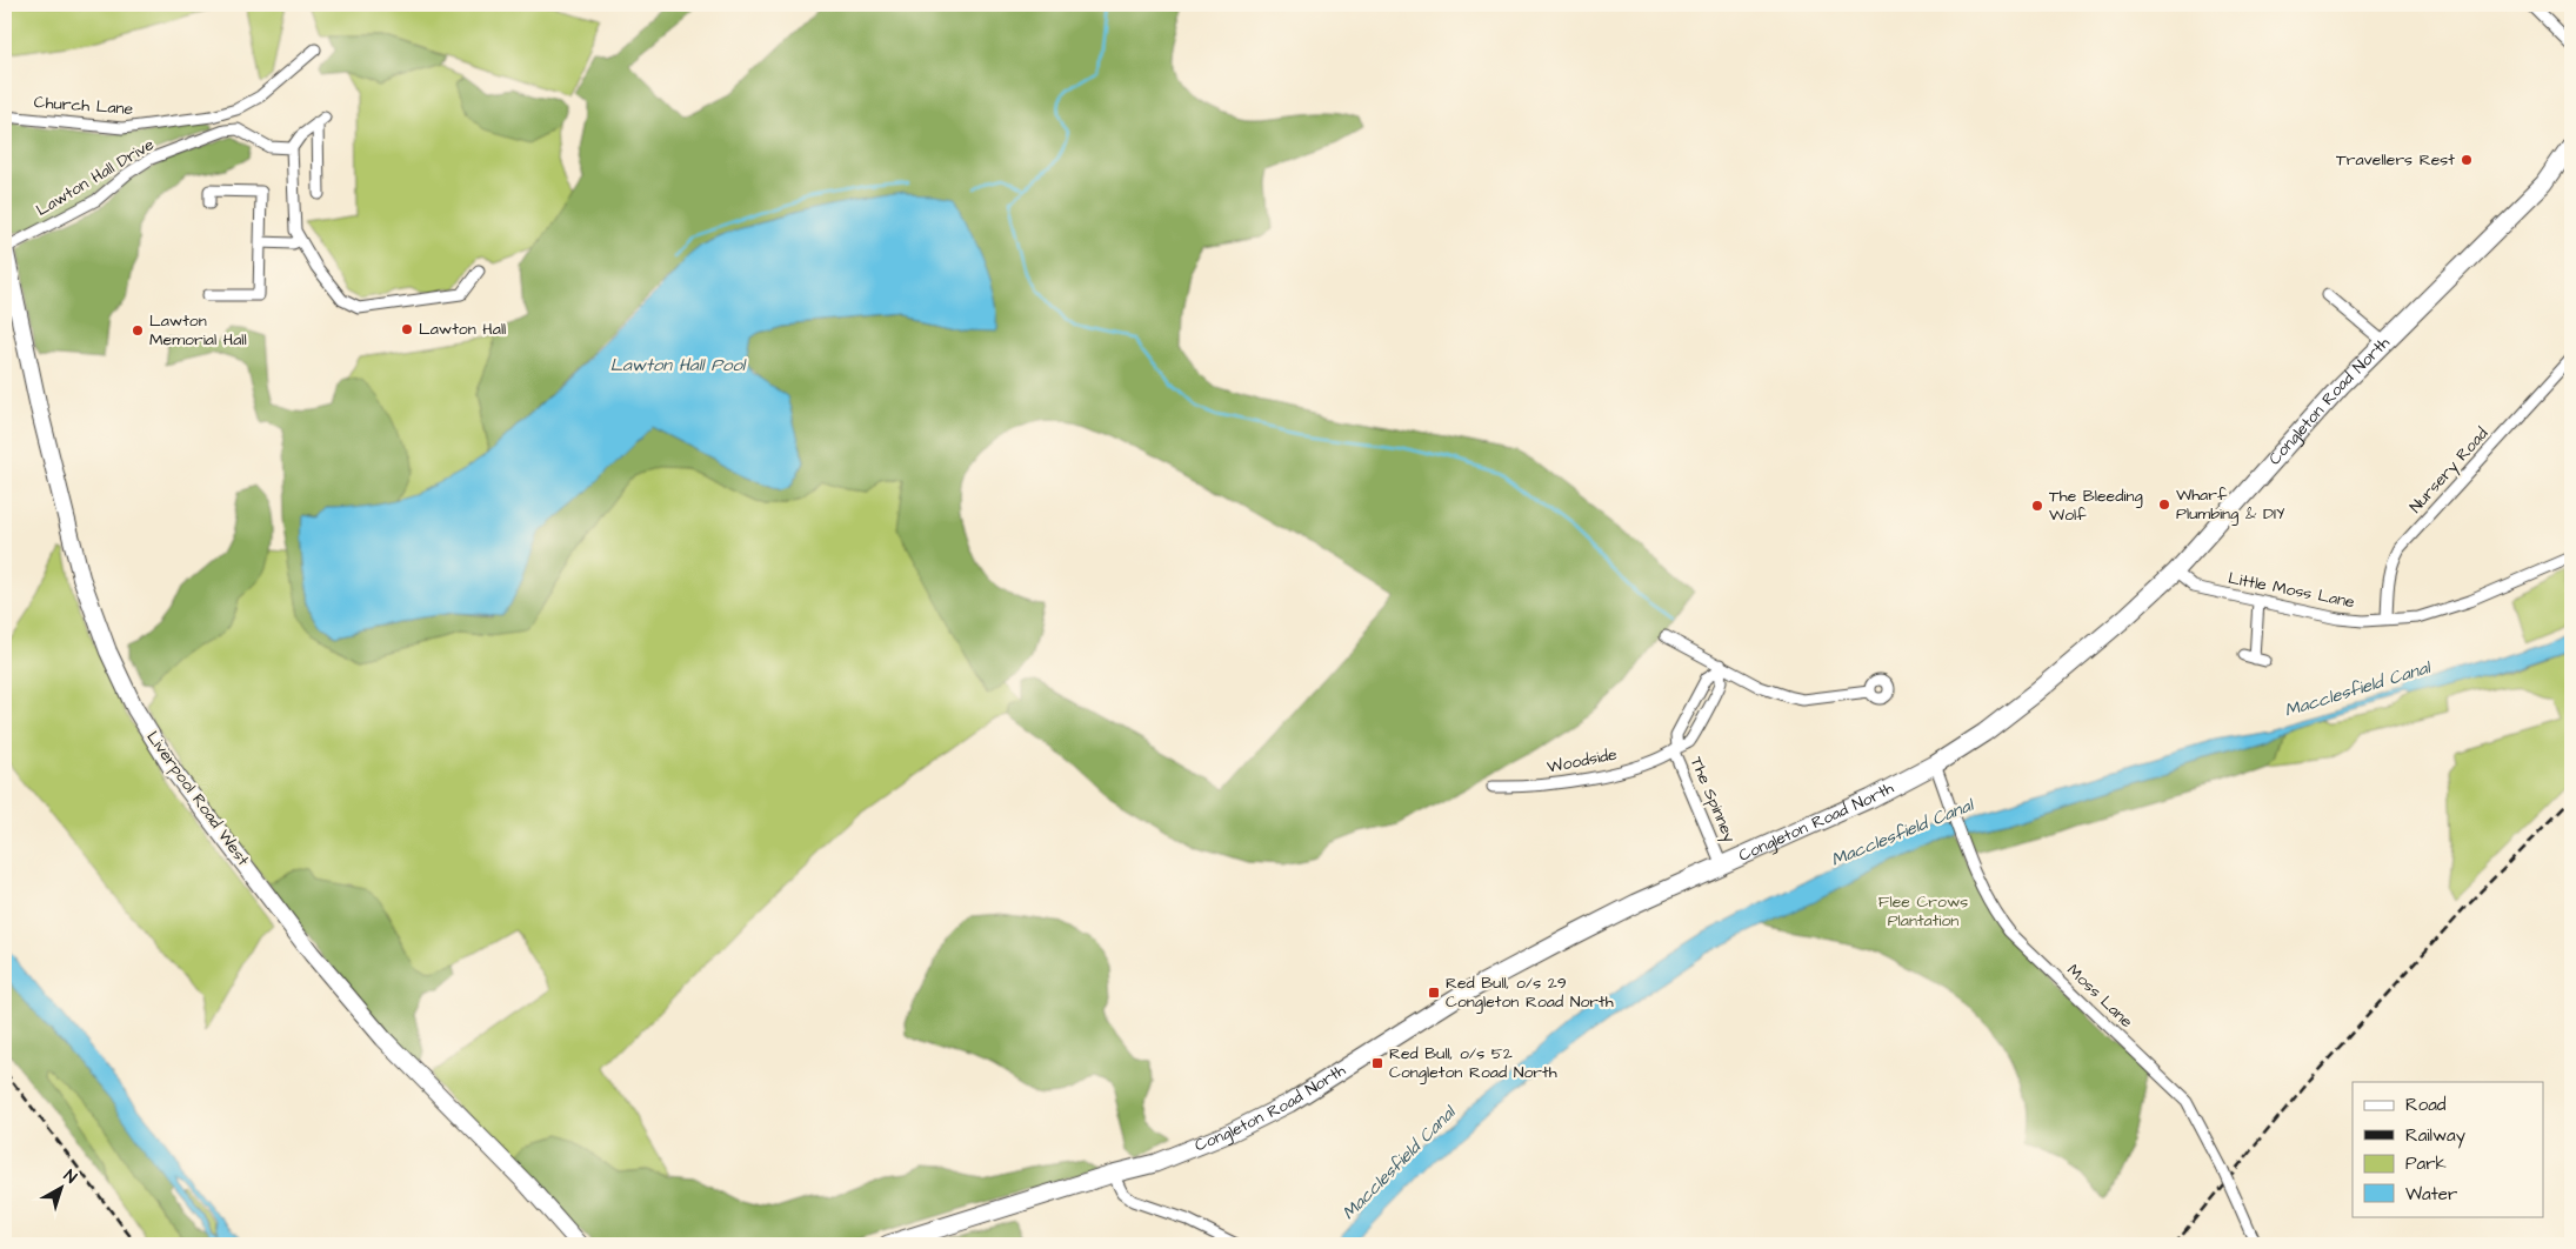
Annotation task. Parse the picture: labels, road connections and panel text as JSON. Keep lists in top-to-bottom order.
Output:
{
  "streets": {
    "highway": ["Congleton Road North"],
    "main road": ["Liverpool Road West"],
    "street": [
      "Church Lane",
      "Lawton Hall Drive",
      "Nursery Road",
      "Little Moss Lane",
      "Woodside",
      "The Spinney",
      "Moss Lane"
    ]
  },
  "crossings": [
    ["Lawton Hall Drive", "Liverpool Road West"],
    ["Congleton Road North", "Little Moss Lane"],
    ["Congleton Road North", "The Spinney"],
    ["Congleton Road North", "Moss Lane"],
    ["Nursery Road", "Little Moss Lane"],
    ["Woodside", "The Spinney"]
  ],
  "water": ["Lawton Hall Pool", "Macclesfield Canal"],
  "parks": ["Flee Crows Plantation"],
  "places": {
    "other": [
      "Travellers Rest",
      "Lawton Hall",
      "Lawton Memorial Hall",
      "Wharf Plumbing & DIY",
      "The Bleeding Wolf"
    ],
    "transit": ["Red Bull, o/s 29 Congleton Road North", "Red Bull, o/s 52 Congleton Road North"]
  },
  "legend": [
    "Road",
    "Railway",
    "Park",
    "Water"
  ],
  "north": "top right"
}
